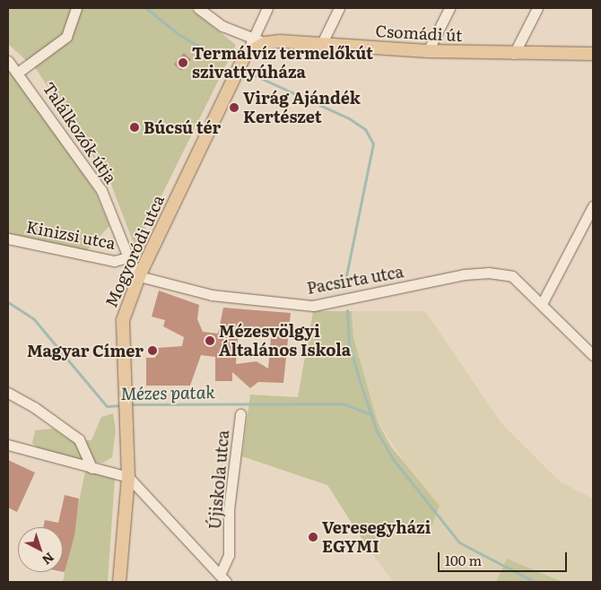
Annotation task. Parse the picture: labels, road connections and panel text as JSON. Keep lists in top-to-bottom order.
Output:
{
  "streets": {
    "main road": ["Csomádi út", "Mogyoródi utca"],
    "street": [
      "Találkozók útja",
      "Kinizsi utca",
      "Pacsirta utca",
      "Újiskola utca"
    ]
  },
  "crossings": [
    ["Találkozók útja", "Kinizsi utca"],
    ["Találkozók útja", "Mogyoródi utca"],
    ["Találkozók útja", "Pacsirta utca"],
    ["Mogyoródi utca", "Pacsirta utca"],
    ["Mogyoródi utca", "Újiskola utca"]
  ],
  "water": ["Mézes patak"],
  "places": [
    "Termálvíz termelőkút szivattyúháza",
    "Virág Ajándék Kertészet",
    "Búcsú tér",
    "Mézesvölgyi Általános Iskola",
    "Magyar Címer",
    "Veresegyházi EGYMI"
  ],
  "scale_bar": "100 m",
  "north": "bottom right"
}
